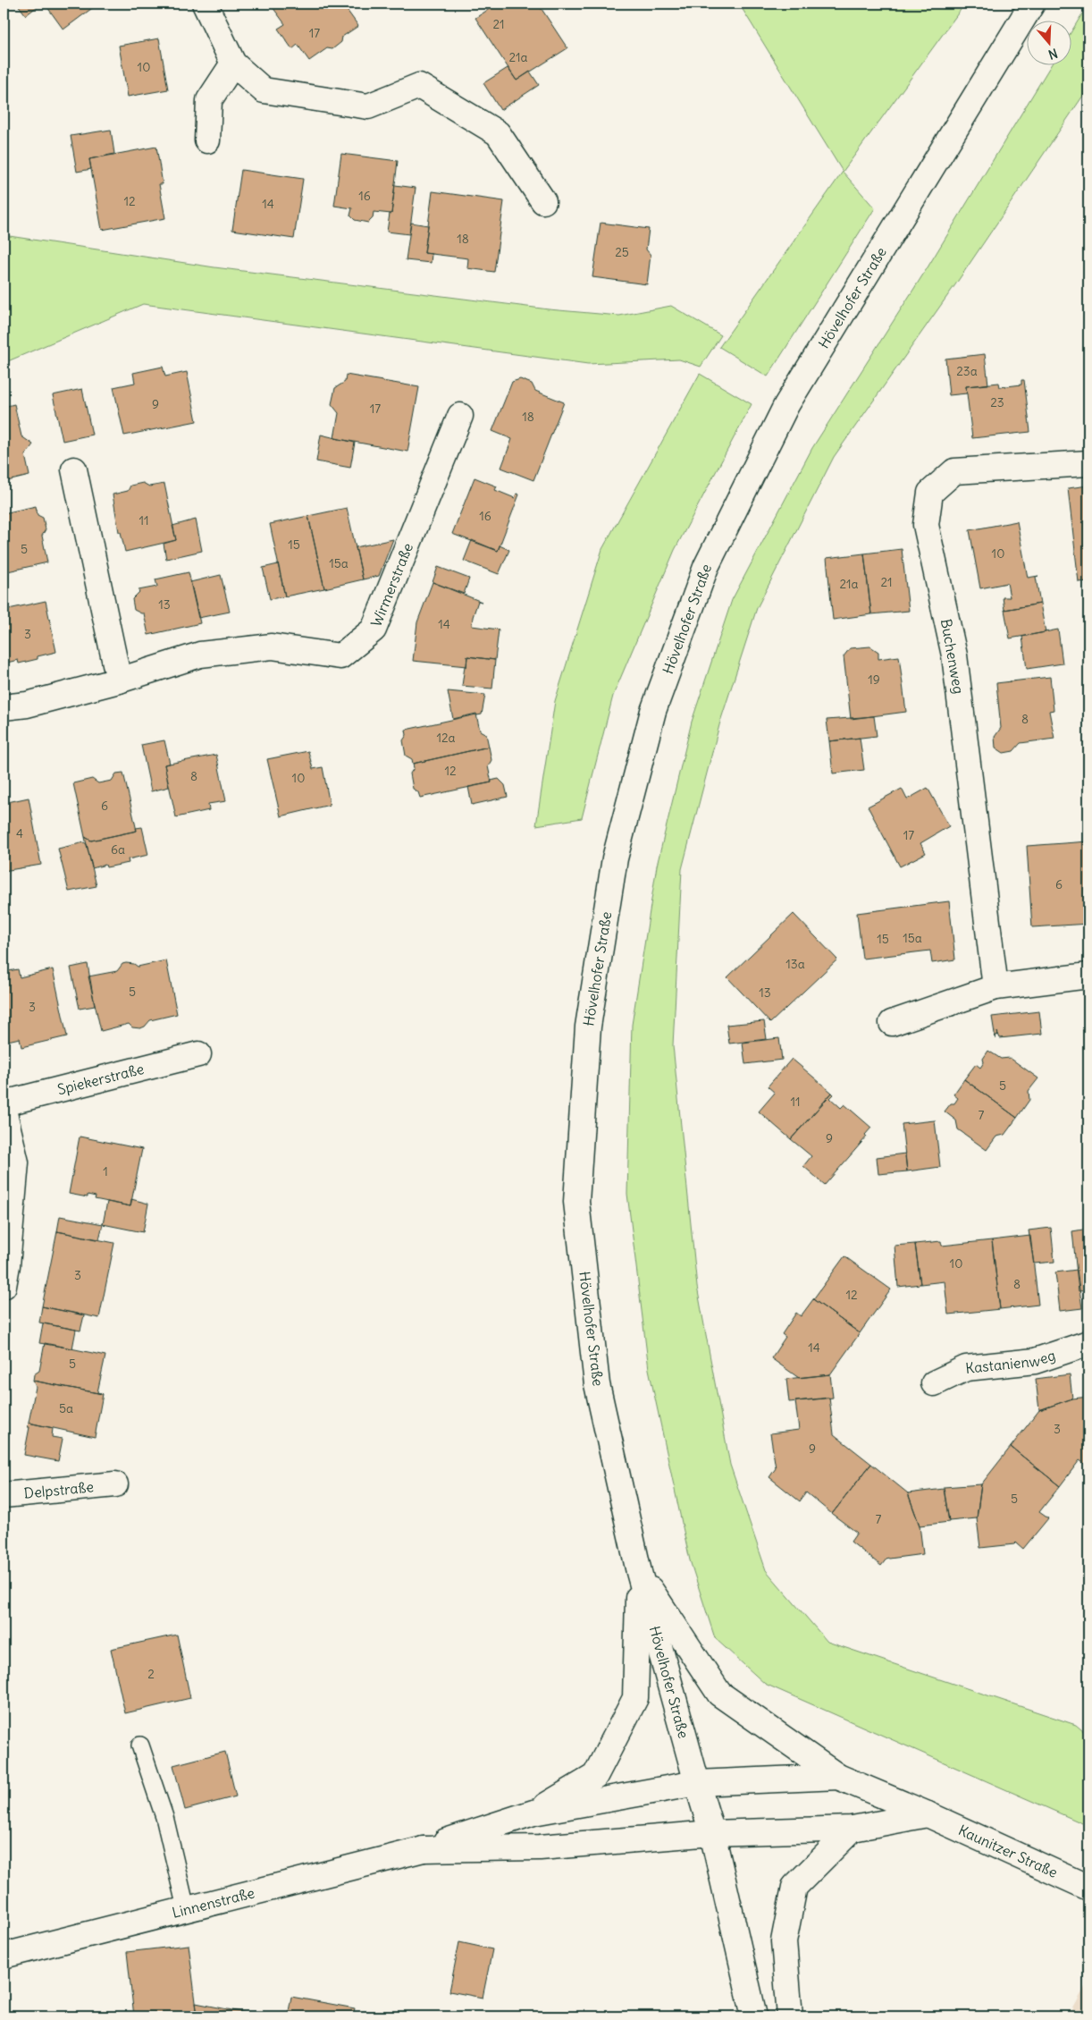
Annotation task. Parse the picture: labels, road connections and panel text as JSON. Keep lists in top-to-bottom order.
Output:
{
  "streets": {
    "main road": [
      "Hövelhofer Straße",
      "Wirmerstraße",
      "Buchenweg",
      "Spiekerstraße",
      "Kastanienweg",
      "Delpstraße",
      "Kaunitzer Straße",
      "Linnenstraße"
    ]
  },
  "house_numbers": [
    "21",
    "17",
    "21a",
    "10",
    "16",
    "12",
    "14",
    "18",
    "25",
    "23a",
    "23",
    "9",
    "17",
    "18",
    "16",
    "11",
    "15",
    "5",
    "10",
    "15a",
    "21",
    "21a",
    "13",
    "14",
    "3",
    "19",
    "8",
    "12a",
    "12",
    "8",
    "10",
    "6",
    "4",
    "17",
    "6a",
    "6",
    "15a",
    "15",
    "13a",
    "5",
    "13",
    "3",
    "5",
    "11",
    "7",
    "9",
    "1",
    "10",
    "3",
    "8",
    "12",
    "14",
    "5",
    "5a",
    "3",
    "9",
    "5",
    "7",
    "2"
  ],
  "north": "bottom"
}
